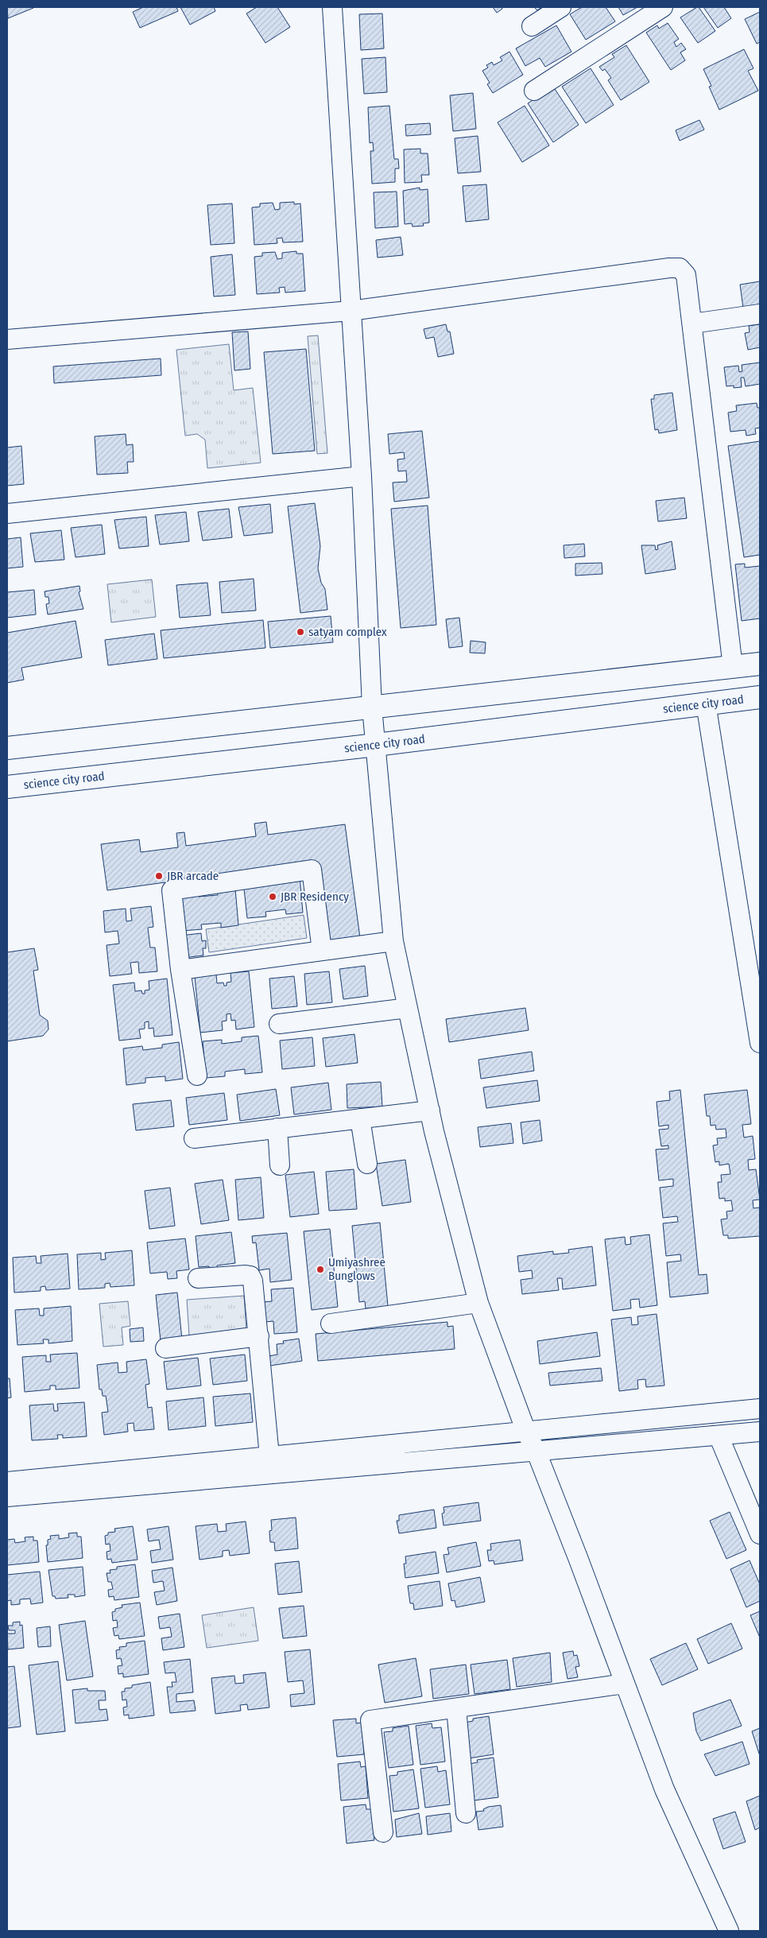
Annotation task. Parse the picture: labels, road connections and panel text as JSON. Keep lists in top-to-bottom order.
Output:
{
  "streets": {
    "main road": ["science city road"]
  },
  "places": [
    "satyam complex",
    "JBR arcade",
    "JBR Residency",
    "Umiyashree Bunglows"
  ]
}
